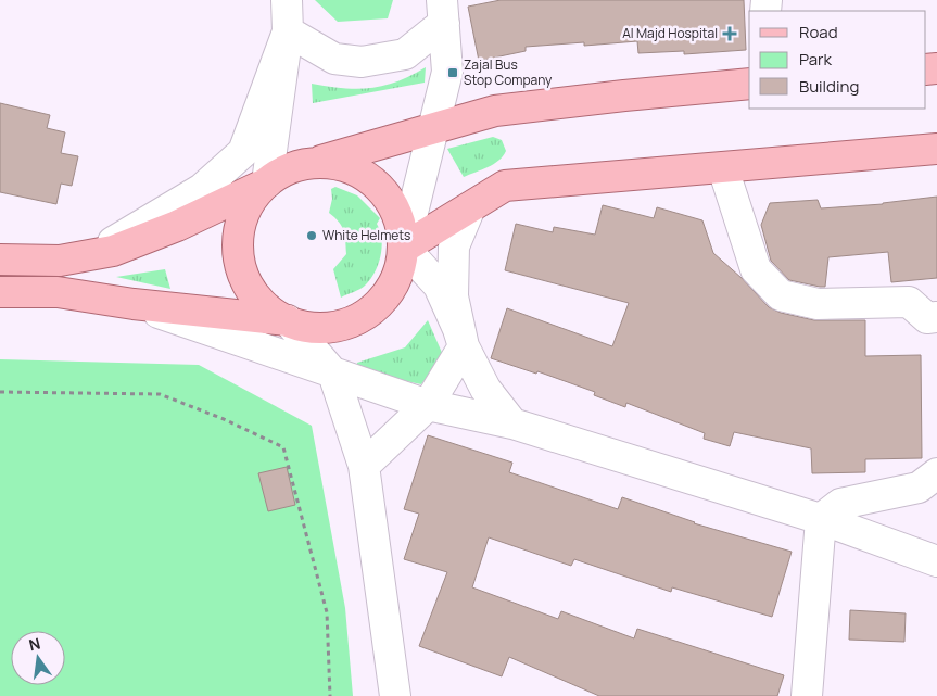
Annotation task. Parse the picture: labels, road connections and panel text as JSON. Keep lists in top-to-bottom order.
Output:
{
  "places": {
    "health": ["Al Majd Hospital"],
    "transit": ["Zajal Bus Stop Company"],
    "other": ["White Helmets"]
  },
  "legend": ["Road", "Park", "Building"],
  "north": "top"
}
